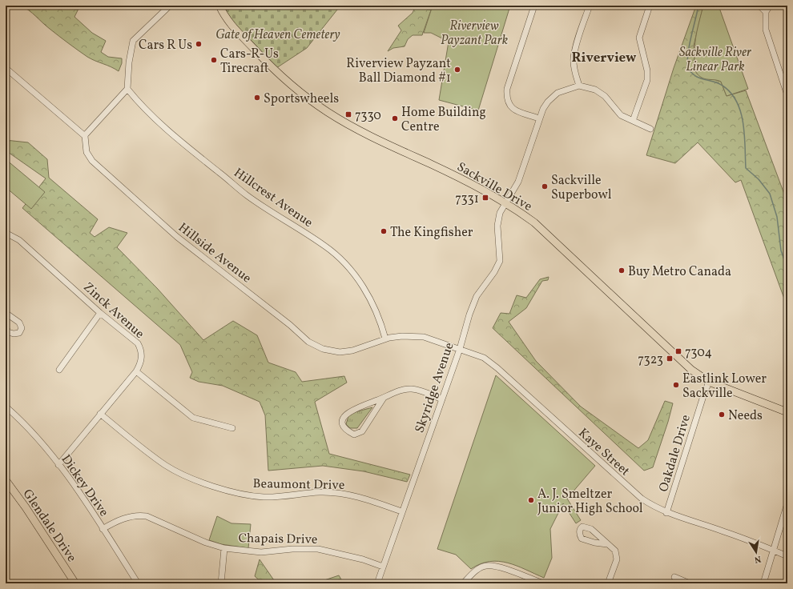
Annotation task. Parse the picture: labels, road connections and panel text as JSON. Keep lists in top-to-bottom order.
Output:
{
  "streets": {
    "main road": ["Sackville Drive", "Glendale Drive"],
    "street": [
      "Hillcrest Avenue",
      "Hillside Avenue",
      "Zinck Avenue",
      "Skyridge Avenue",
      "Kaye Street",
      "Oakdale Drive",
      "Beaumont Drive",
      "Dickey Drive",
      "Chapais Drive"
    ]
  },
  "crossings": [
    ["Sackville Drive", "Skyridge Avenue"],
    ["Sackville Drive", "Oakdale Drive"],
    ["Hillcrest Avenue", "Hillside Avenue"],
    ["Hillside Avenue", "Skyridge Avenue"],
    ["Hillside Avenue", "Kaye Street"],
    ["Zinck Avenue", "Beaumont Drive"],
    ["Zinck Avenue", "Dickey Drive"],
    ["Skyridge Avenue", "Kaye Street"],
    ["Skyridge Avenue", "Beaumont Drive"],
    ["Skyridge Avenue", "Chapais Drive"],
    ["Kaye Street", "Oakdale Drive"],
    ["Dickey Drive", "Chapais Drive"]
  ],
  "districts": ["Riverview"],
  "parks": ["Riverview Payzant Park", "Gate of Heaven Cemetery", "Sackville River Linear Park"],
  "places": {
    "other": [
      "Cars R Us",
      "Cars-R-Us Tirecraft",
      "Riverview Payzant Ball Diamond #1",
      "Sportswheels",
      "Home Building Centre",
      "Sackville Superbowl",
      "The Kingfisher",
      "Buy Metro Canada",
      "Eastlink Lower Sackville",
      "Needs",
      "A. J. Smeltzer Junior High School"
    ],
    "transit": [
      "7330",
      "7331",
      "7304",
      "7323"
    ]
  },
  "north": "bottom"
}
